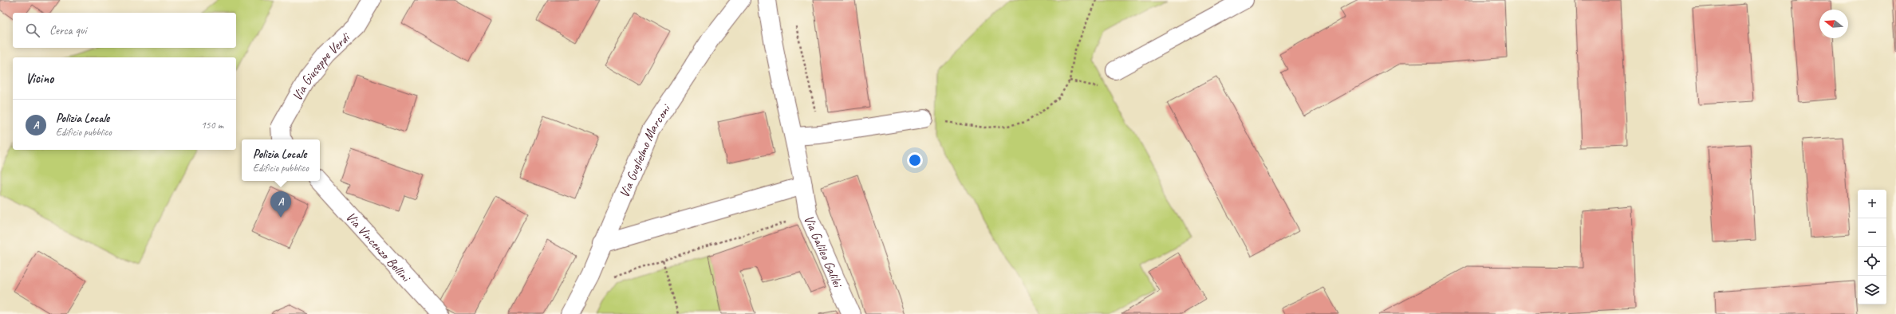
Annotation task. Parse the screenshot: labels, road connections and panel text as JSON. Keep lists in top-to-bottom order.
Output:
{
  "streets": {
    "street": [
      "Via Giuseppe Verdi",
      "Via Guglielmo Marconi",
      "Via Vincenzo Bellini",
      "Via Galileo Galilei"
    ]
  },
  "north": "left",
  "page": {
    "search": "Cerca qui",
    "heading": "Vicino",
    "list": [
      {
        "mark": "A",
        "name": "Polizia Locale",
        "note": "Edificio pubblico",
        "value": "150 m"
      }
    ],
    "popup": ["Polizia Locale", "Edificio pubblico"],
    "map_buttons": ["+", "−"],
    "pins": "A"
  }
}
